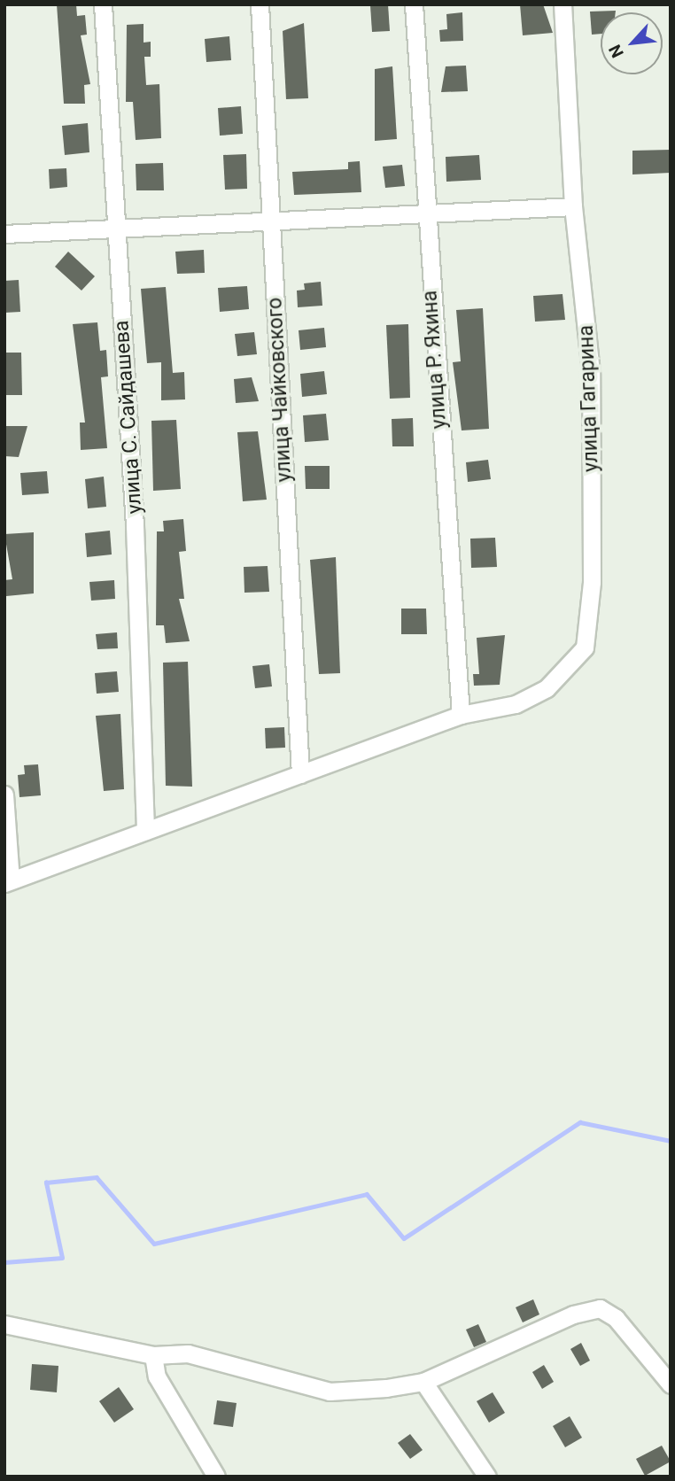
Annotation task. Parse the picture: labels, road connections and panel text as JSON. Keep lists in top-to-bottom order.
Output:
{
  "streets": {
    "street": [
      "улица Р. Яхина",
      "улица Чайковского",
      "улица Гагарина",
      "улица С. Сайдашева"
    ]
  },
  "crossings": [
    ["улица Р. Яхина", "улица Гагарина"],
    ["улица Чайковского", "улица Гагарина"],
    ["улица Гагарина", "улица С. Сайдашева"]
  ],
  "north": "bottom left"
}
